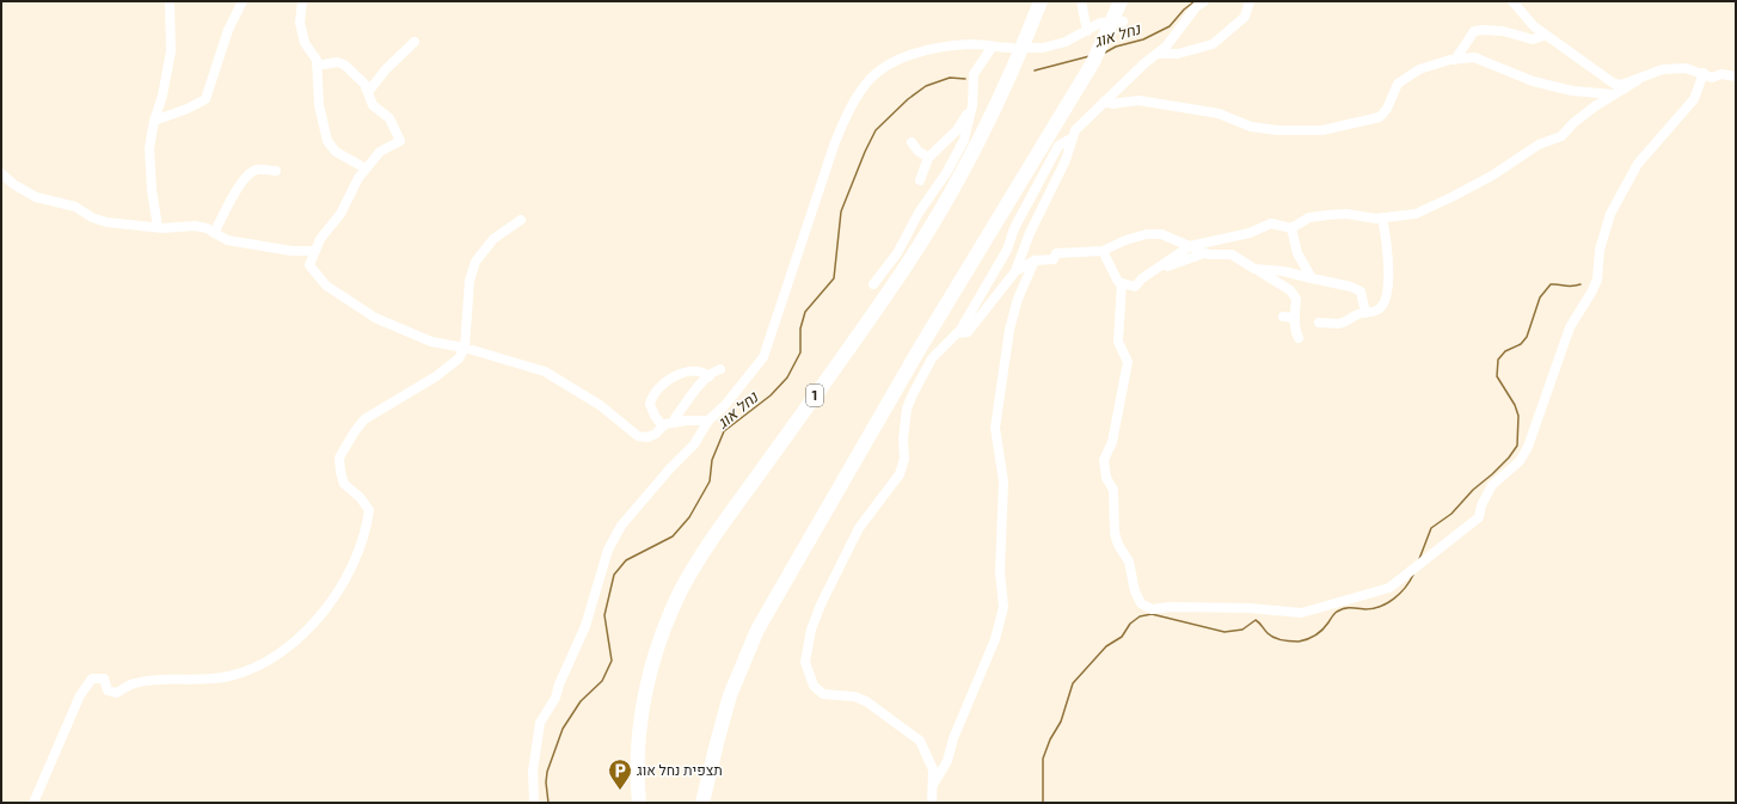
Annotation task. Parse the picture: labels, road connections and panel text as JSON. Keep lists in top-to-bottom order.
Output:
{
  "streets": {
    "highway": ["1"]
  },
  "water": ["נחל אוג"],
  "places": {
    "parking": ["תצפית נחל אוג"]
  }
}
